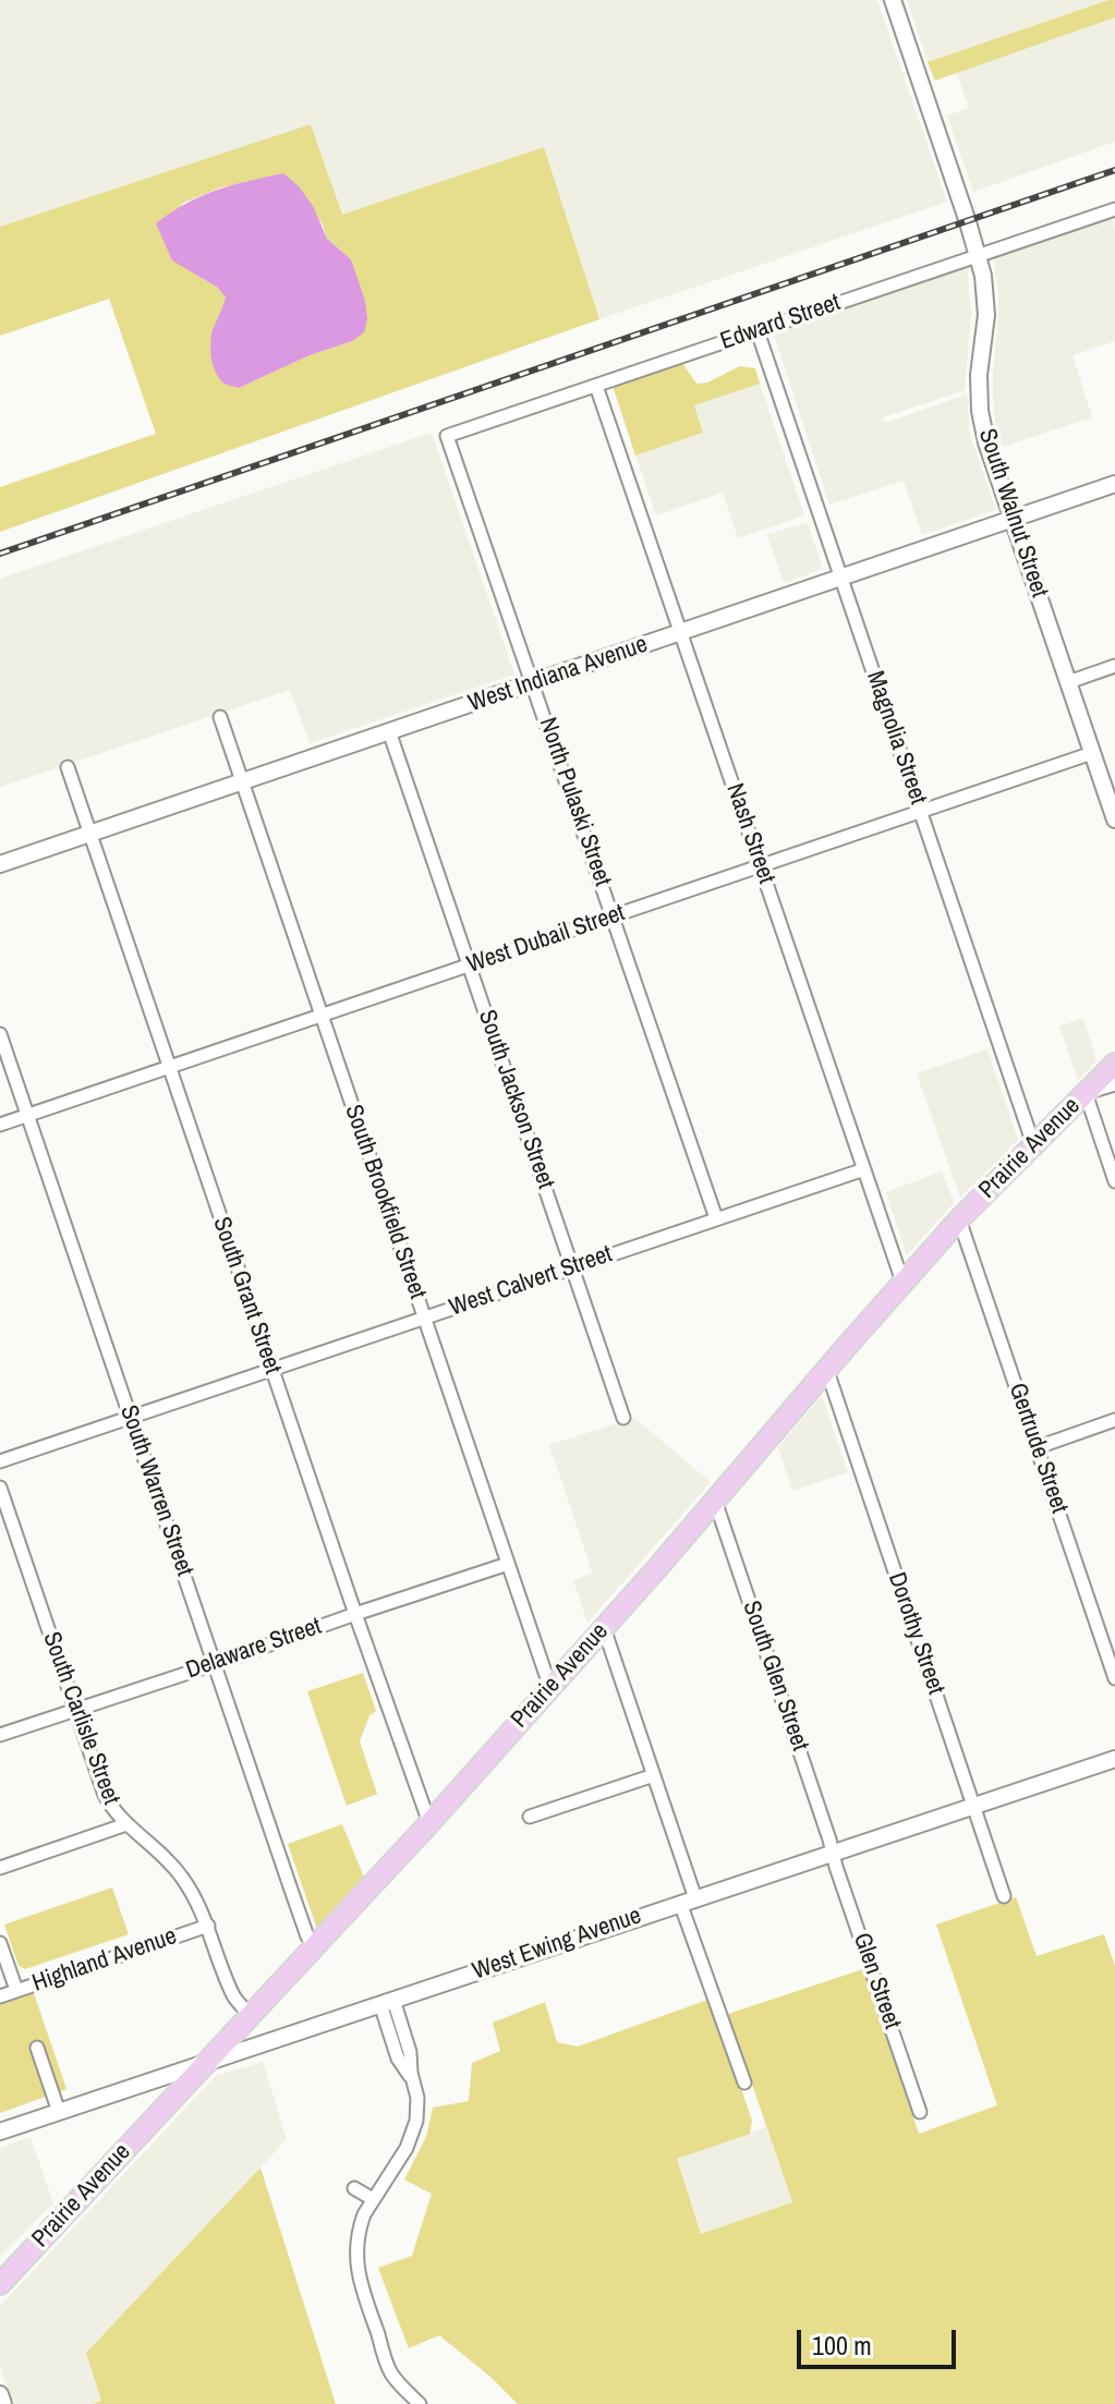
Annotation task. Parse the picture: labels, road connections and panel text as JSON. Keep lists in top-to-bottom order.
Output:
{
  "streets": {
    "main road": ["Prairie Avenue"],
    "street": [
      "Edward Street",
      "South Walnut Street",
      "West Indiana Avenue",
      "Magnolia Street",
      "North Pulaski Street",
      "Nash Street",
      "West Dubail Street",
      "South Jackson Street",
      "South Brookfield Street",
      "West Calvert Street",
      "South Grant Street",
      "Gertrude Street",
      "South Warren Street",
      "Dorothy Street",
      "Delaware Street",
      "South Glen Street",
      "South Carlisle Street",
      "West Ewing Avenue",
      "Highland Avenue",
      "Glen Street"
    ]
  },
  "crossings": [
    ["Edward Street", "South Walnut Street"],
    ["Edward Street", "Magnolia Street"],
    ["Edward Street", "North Pulaski Street"],
    ["Edward Street", "Nash Street"],
    ["South Walnut Street", "West Indiana Avenue"],
    ["South Walnut Street", "West Dubail Street"],
    ["West Indiana Avenue", "Magnolia Street"],
    ["West Indiana Avenue", "North Pulaski Street"],
    ["West Indiana Avenue", "Nash Street"],
    ["West Indiana Avenue", "South Jackson Street"],
    ["West Indiana Avenue", "South Brookfield Street"],
    ["West Indiana Avenue", "South Grant Street"],
    ["Magnolia Street", "West Dubail Street"],
    ["Magnolia Street", "Prairie Avenue"],
    ["North Pulaski Street", "West Dubail Street"],
    ["North Pulaski Street", "West Calvert Street"],
    ["Nash Street", "West Dubail Street"],
    ["Nash Street", "Prairie Avenue"],
    ["Nash Street", "West Calvert Street"],
    ["West Dubail Street", "South Jackson Street"],
    ["West Dubail Street", "South Brookfield Street"],
    ["West Dubail Street", "South Grant Street"],
    ["West Dubail Street", "South Warren Street"],
    ["South Jackson Street", "West Calvert Street"],
    ["Prairie Avenue", "South Brookfield Street"],
    ["Prairie Avenue", "South Grant Street"],
    ["Prairie Avenue", "Gertrude Street"],
    ["Prairie Avenue", "South Warren Street"],
    ["Prairie Avenue", "Dorothy Street"],
    ["Prairie Avenue", "South Glen Street"],
    ["Prairie Avenue", "South Carlisle Street"],
    ["Prairie Avenue", "West Ewing Avenue"],
    ["South Brookfield Street", "West Calvert Street"],
    ["South Brookfield Street", "Delaware Street"],
    ["West Calvert Street", "South Grant Street"],
    ["West Calvert Street", "South Warren Street"],
    ["South Grant Street", "Delaware Street"],
    ["South Warren Street", "Delaware Street"],
    ["Dorothy Street", "West Ewing Avenue"],
    ["Delaware Street", "South Carlisle Street"],
    ["South Glen Street", "West Ewing Avenue"],
    ["South Glen Street", "Glen Street"],
    ["South Carlisle Street", "Highland Avenue"],
    ["West Ewing Avenue", "Glen Street"]
  ],
  "scale_bar": "100 m"
}
